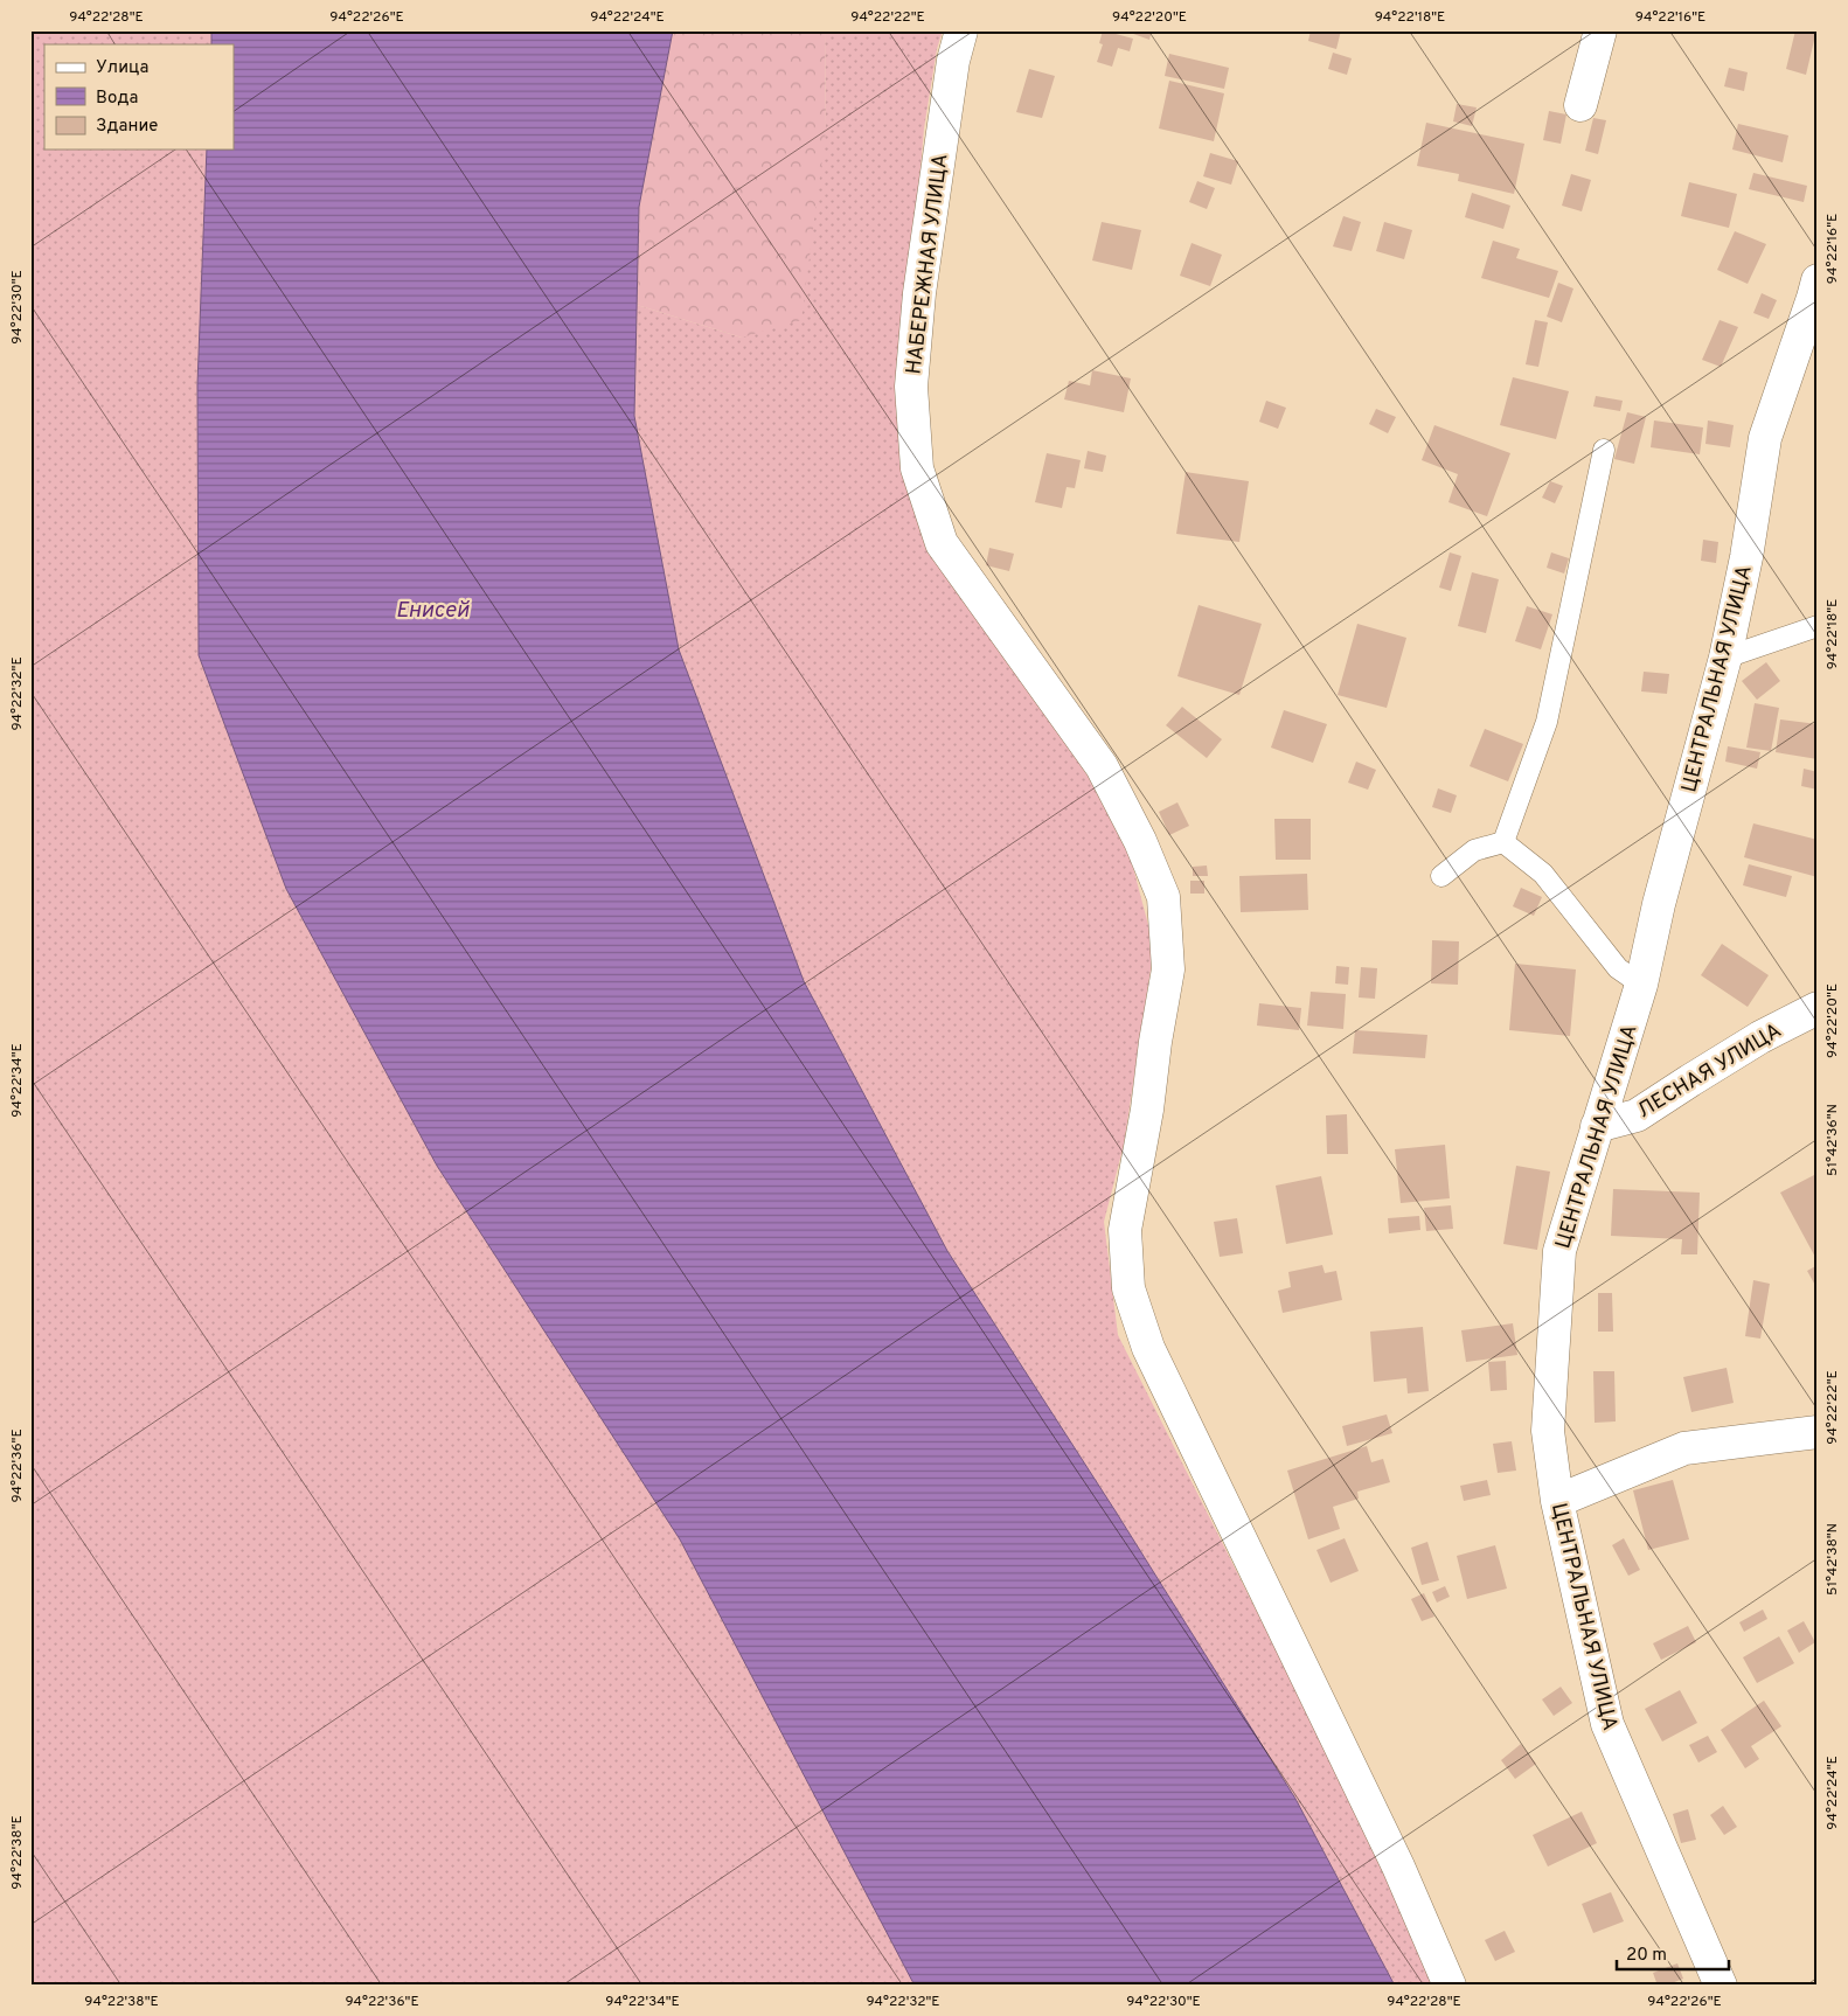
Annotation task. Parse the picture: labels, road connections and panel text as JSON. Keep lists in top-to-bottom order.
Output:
{
  "streets": {
    "street": ["НАБЕРЕЖНАЯ УЛИЦА", "ЦЕНТРАЛЬНАЯ УЛИЦА", "ЛЕСНАЯ УЛИЦА"]
  },
  "crossings": [
    ["ЦЕНТРАЛЬНАЯ УЛИЦА", "ЛЕСНАЯ УЛИЦА"]
  ],
  "water": ["Енисей"],
  "legend": ["Улица", "Вода", "Здание"],
  "scale_bar": "20 m",
  "coordinates": [
    "94°22'28\"E",
    "94°22'26\"E",
    "94°22'24\"E",
    "94°22'22\"E",
    "94°22'20\"E",
    "94°22'18\"E",
    "94°22'16\"E",
    "94°22'30\"E",
    "94°22'32\"E",
    "94°22'34\"E",
    "51°42'36\"N",
    "94°22'36\"E",
    "51°42'38\"N",
    "94°22'38\"E"
  ]
}
